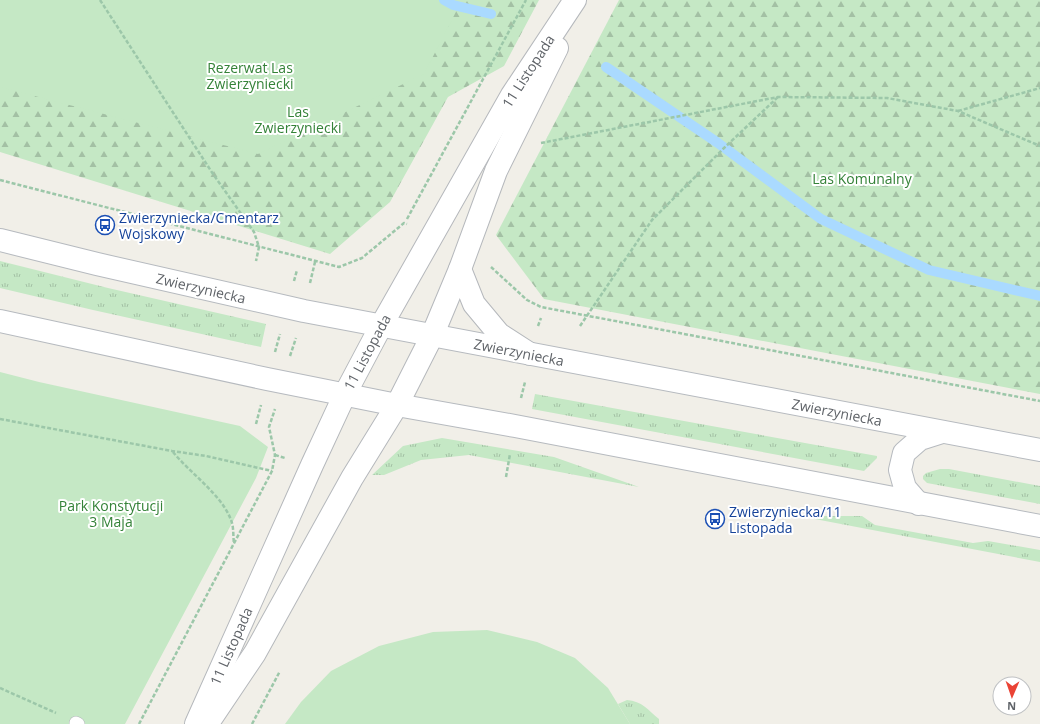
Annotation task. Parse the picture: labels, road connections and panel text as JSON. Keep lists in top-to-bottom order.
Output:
{
  "streets": {
    "main road": ["11 Listopada", "Zwierzyniecka"]
  },
  "crossings": [
    ["11 Listopada", "Zwierzyniecka"]
  ],
  "parks": [
    "Rezerwat Las Zwierzyniecki",
    "Las Zwierzyniecki",
    "Las Komunalny",
    "Park Konstytucji 3 Maja"
  ],
  "places": {
    "bus stop": ["Zwierzyniecka/Cmentarz Wojskowy", "Zwierzyniecka/11 Listopada"]
  },
  "north": "bottom"
}
